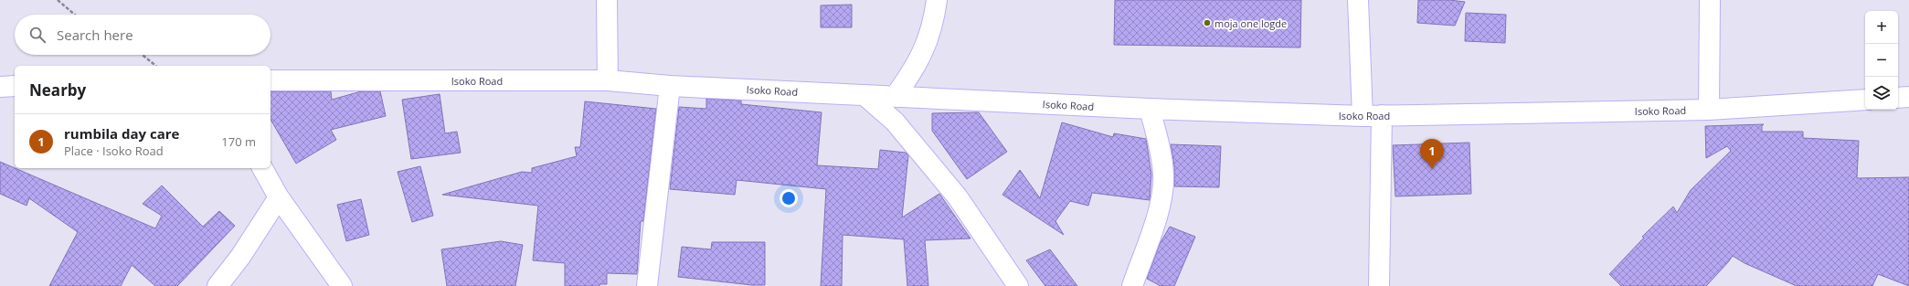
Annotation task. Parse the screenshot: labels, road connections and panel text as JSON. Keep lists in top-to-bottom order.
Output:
{
  "streets": {
    "street": ["Isoko Road"]
  },
  "places": ["moja one logde"],
  "page": {
    "map_buttons": ["+", "−"],
    "search": "Search here",
    "heading": "Nearby",
    "list": [
      {
        "mark": "1",
        "name": "rumbila day care",
        "note": "Place · Isoko Road",
        "value": "170 m"
      }
    ],
    "pins": "1"
  }
}
